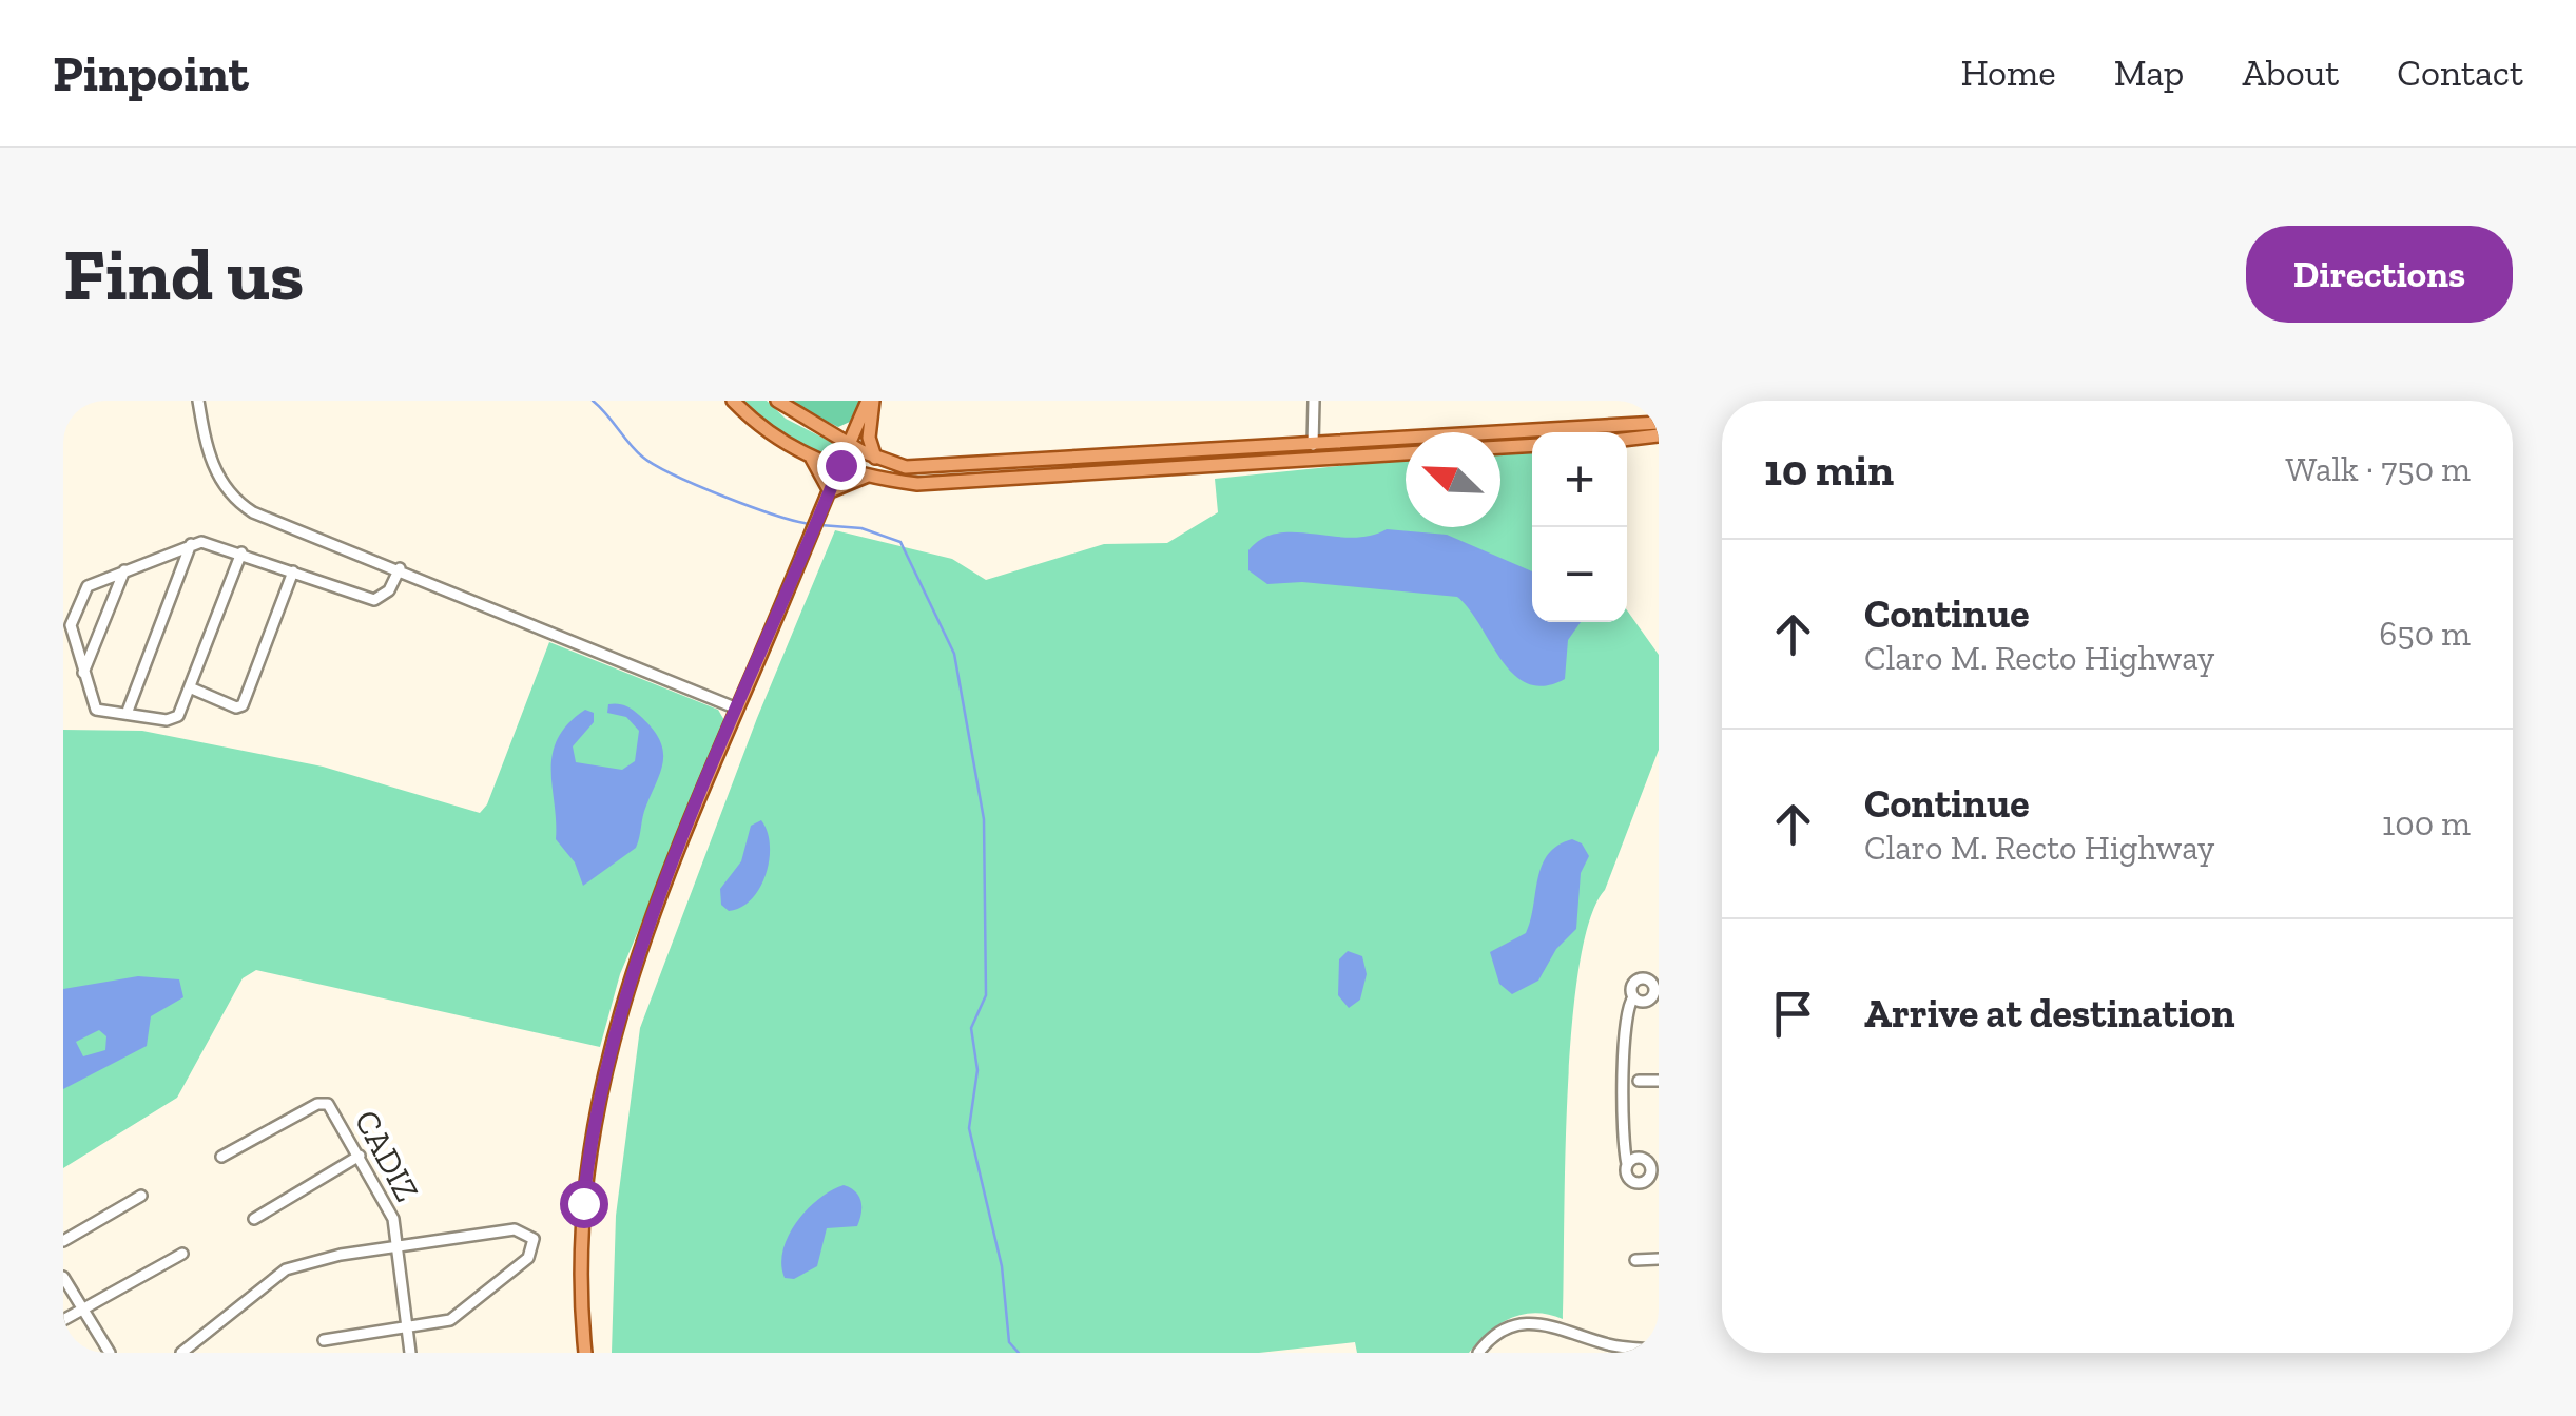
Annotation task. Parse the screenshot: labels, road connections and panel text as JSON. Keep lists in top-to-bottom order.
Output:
{
  "streets": {
    "street": ["CADIZ"]
  },
  "north": "top left",
  "page": {
    "header": "Pinpoint",
    "nav": [
      "Home",
      "Map",
      "About",
      "Contact"
    ],
    "buttons": "Directions",
    "title": "Find us",
    "heading": ["10 min", "Walk · 750 m"],
    "map_buttons": ["+", "−"],
    "list": [
      ["Continue", "Claro M. Recto Highway", "650 m"],
      ["Continue", "Claro M. Recto Highway", "100 m"],
      "Arrive at destination"
    ]
  }
}
